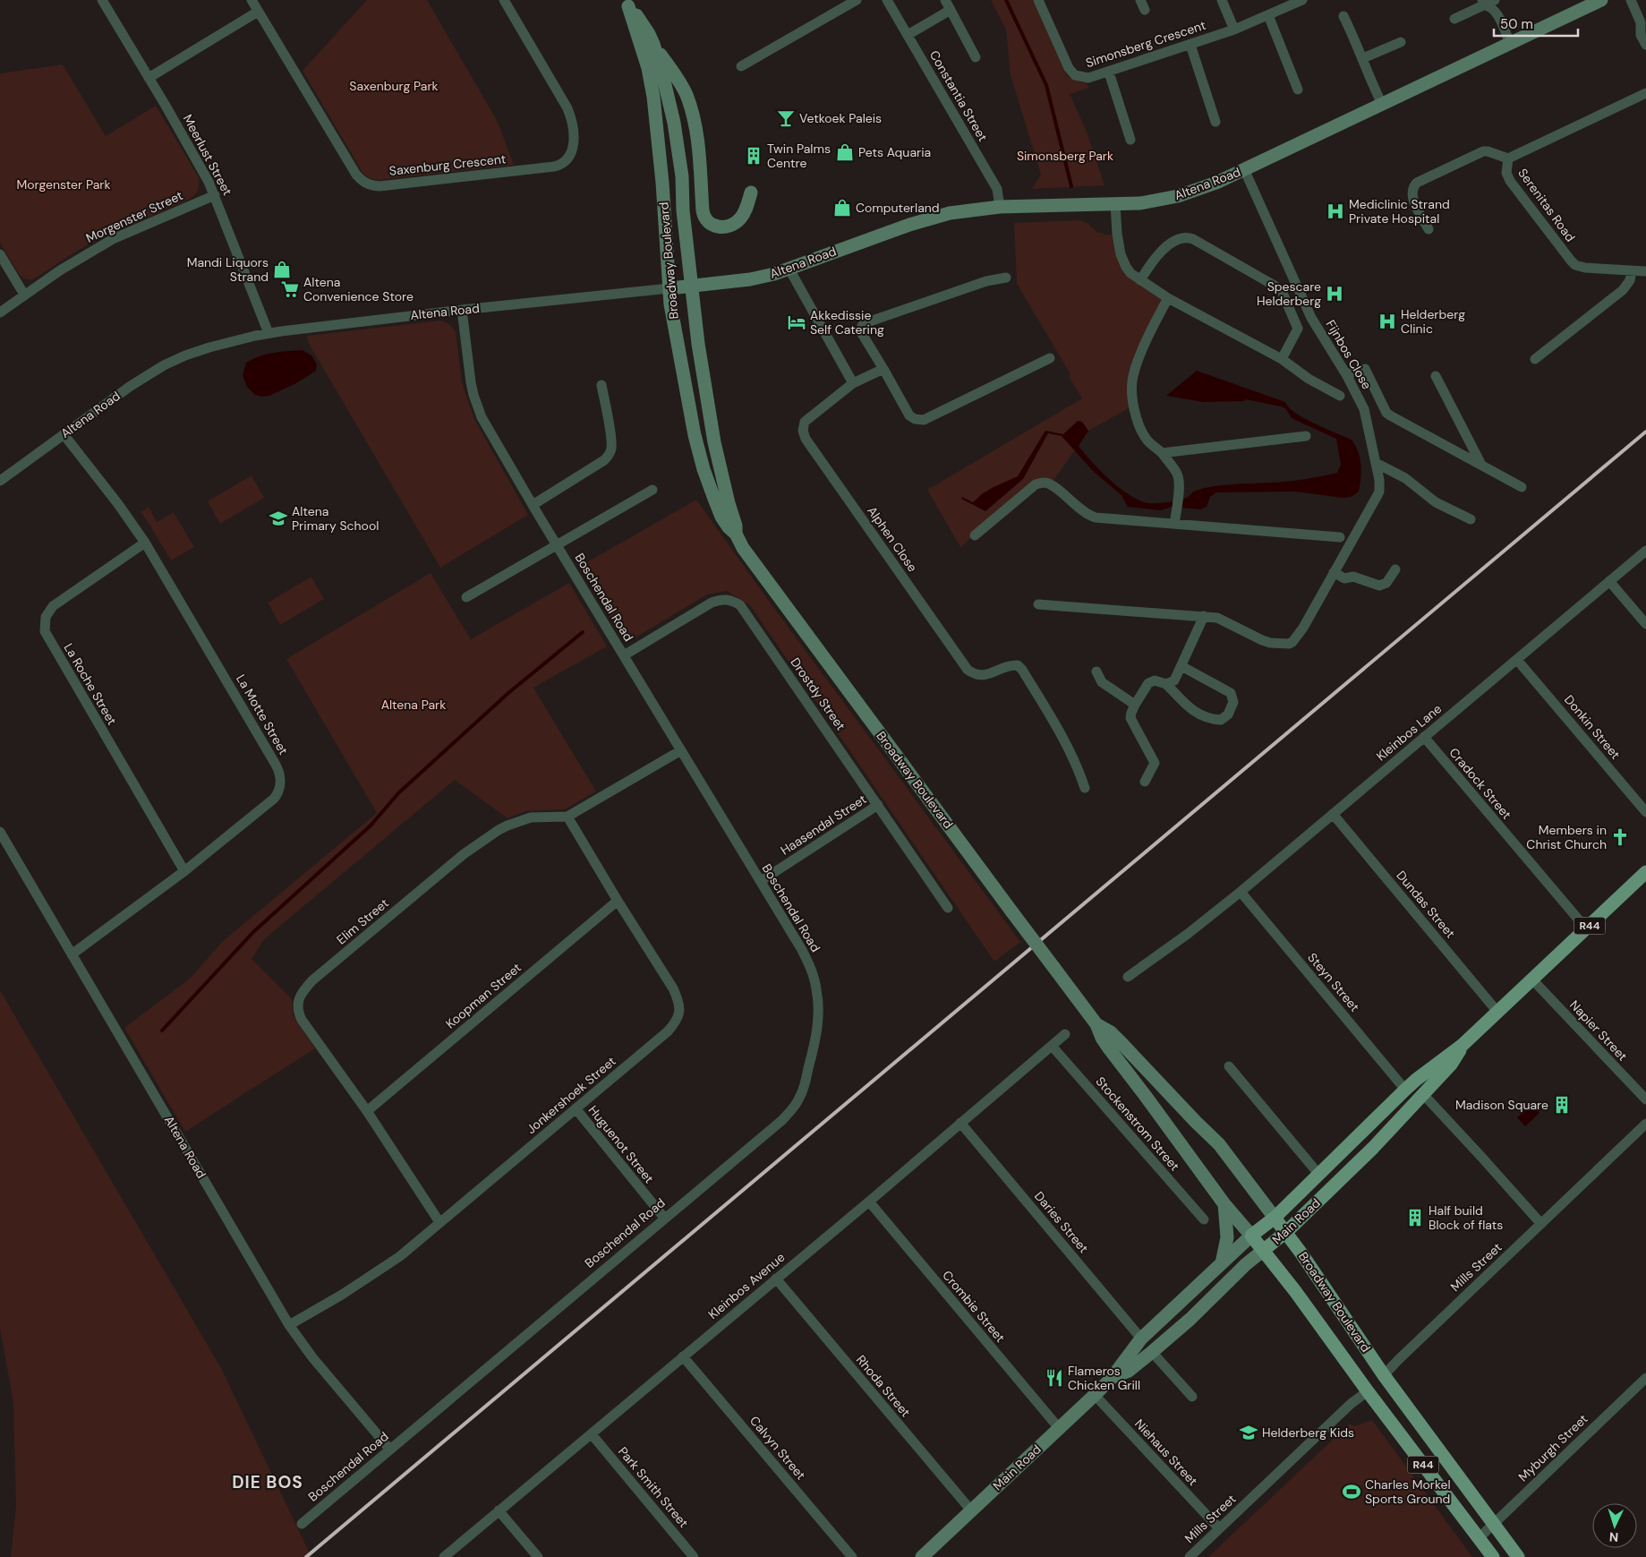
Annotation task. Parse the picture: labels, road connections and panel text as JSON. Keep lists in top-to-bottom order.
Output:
{
  "streets": {
    "main road": [
      "Altena Road",
      "Broadway Boulevard",
      "R44",
      "Main Road"
    ],
    "street": [
      "Simonsberg Crescent",
      "Constantia Street",
      "Meerlust Street",
      "Saxenburg Crescent",
      "Serenitas Road",
      "Morgenster Street",
      "Fijnbos Close",
      "Alphen Close",
      "Boschendal Road",
      "La Roche Street",
      "Drostdy Street",
      "La Motte Street",
      "Donkin Street",
      "Kleinbos Lane",
      "Cradock Street",
      "Haasendal Street",
      "Dundas Street",
      "Elim Street",
      "Steyn Street",
      "Koopman Street",
      "Napier Street",
      "Jonkershoek Street",
      "Stockenstrom Street",
      "Huguenot Street",
      "Daries Street",
      "Mills Street",
      "Kleinbos Avenue",
      "Crombie Street",
      "Rhoda Street",
      "Calvyn Street",
      "Myburgh Street",
      "Niehaus Street",
      "Park Smith Street"
    ]
  },
  "crossings": [
    ["Constantia Street", "Altena Road"],
    ["Meerlust Street", "Altena Road"],
    ["Meerlust Street", "Morgenster Street"],
    ["Altena Road", "Broadway Boulevard"],
    ["Altena Road", "Fijnbos Close"],
    ["Altena Road", "Boschendal Road"],
    ["Altena Road", "La Motte Street"],
    ["Altena Road", "Jonkershoek Street"],
    ["Broadway Boulevard", "Main Road"],
    ["Broadway Boulevard", "Mills Street"],
    ["Broadway Boulevard", "Myburgh Street"],
    ["Boschendal Road", "Drostdy Street"],
    ["Boschendal Road", "Haasendal Street"],
    ["Boschendal Road", "Elim Street"],
    ["Boschendal Road", "Huguenot Street"],
    ["La Roche Street", "La Motte Street"],
    ["Drostdy Street", "Haasendal Street"],
    ["Donkin Street", "Kleinbos Lane"],
    ["Kleinbos Lane", "Cradock Street"],
    ["Kleinbos Lane", "Dundas Street"],
    ["Kleinbos Lane", "Steyn Street"],
    ["Cradock Street", "Main Road"],
    ["Dundas Street", "Main Road"],
    ["Elim Street", "Koopman Street"],
    ["Elim Street", "Jonkershoek Street"],
    ["Steyn Street", "Main Road"],
    ["Koopman Street", "Jonkershoek Street"],
    ["Napier Street", "Main Road"],
    ["Jonkershoek Street", "Huguenot Street"],
    ["Stockenstrom Street", "Kleinbos Avenue"],
    ["Main Road", "Daries Street"],
    ["Main Road", "Crombie Street"],
    ["Main Road", "Rhoda Street"],
    ["Main Road", "Niehaus Street"],
    ["Daries Street", "Kleinbos Avenue"],
    ["Mills Street", "Niehaus Street"],
    ["Kleinbos Avenue", "Crombie Street"],
    ["Kleinbos Avenue", "Rhoda Street"],
    ["Kleinbos Avenue", "Calvyn Street"],
    ["Kleinbos Avenue", "Park Smith Street"]
  ],
  "districts": ["DIE BOS"],
  "parks": [
    "Saxenburg Park",
    "Simonsberg Park",
    "Morgenster Park",
    "Altena Park"
  ],
  "places": {
    "bar": ["Vetkoek Paleis"],
    "shop": ["Pets Aquaria", "Computerland", "Mandi Liquors Strand"],
    "building": ["Twin Palms Centre", "Madison Square", "Half build Block of flats"],
    "hospital": ["Mediclinic Strand Private Hospital", "Spescare Helderberg", "Helderberg Clinic"],
    "supermarket": ["Altena Convenience Store"],
    "hotel": ["Akkedissie Self Catering"],
    "school or university": ["Altena Primary School", "Helderberg Kids"],
    "church": ["Members in Christ Church"],
    "restaurant": ["Flameros Chicken Grill"],
    "sports": ["Charles Morkel Sports Ground"]
  },
  "scale_bar": "50 m",
  "north": "bottom"
}
